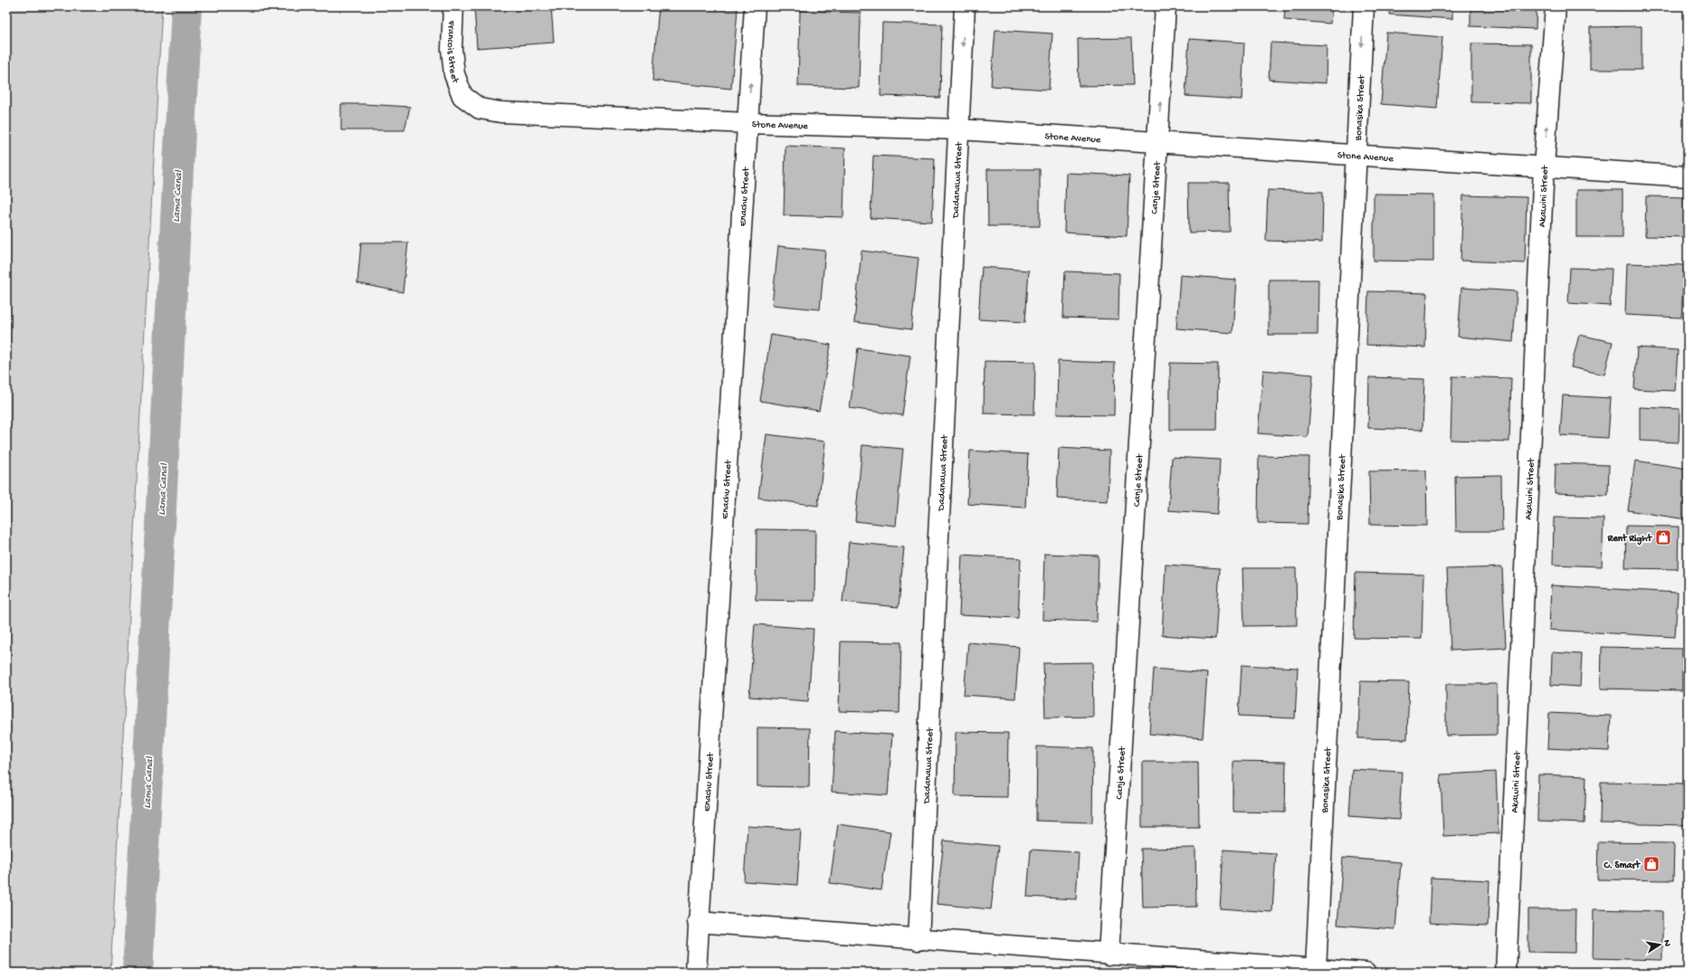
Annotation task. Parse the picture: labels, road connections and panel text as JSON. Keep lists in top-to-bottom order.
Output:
{
  "streets": {
    "street": [
      "Francois Street",
      "Bonasika Street",
      "Stone Avenue",
      "Dadanawa Street",
      "Canje Street",
      "Akawini Street",
      "Enachu Street"
    ]
  },
  "crossings": [
    ["Francois Street", "Stone Avenue"],
    ["Bonasika Street", "Stone Avenue"],
    ["Stone Avenue", "Dadanawa Street"],
    ["Stone Avenue", "Canje Street"],
    ["Stone Avenue", "Akawini Street"],
    ["Stone Avenue", "Enachu Street"]
  ],
  "water": ["Lama Canal"],
  "places": {
    "shop": ["Rent Right", "C. Smart"]
  },
  "north": "right"
}
